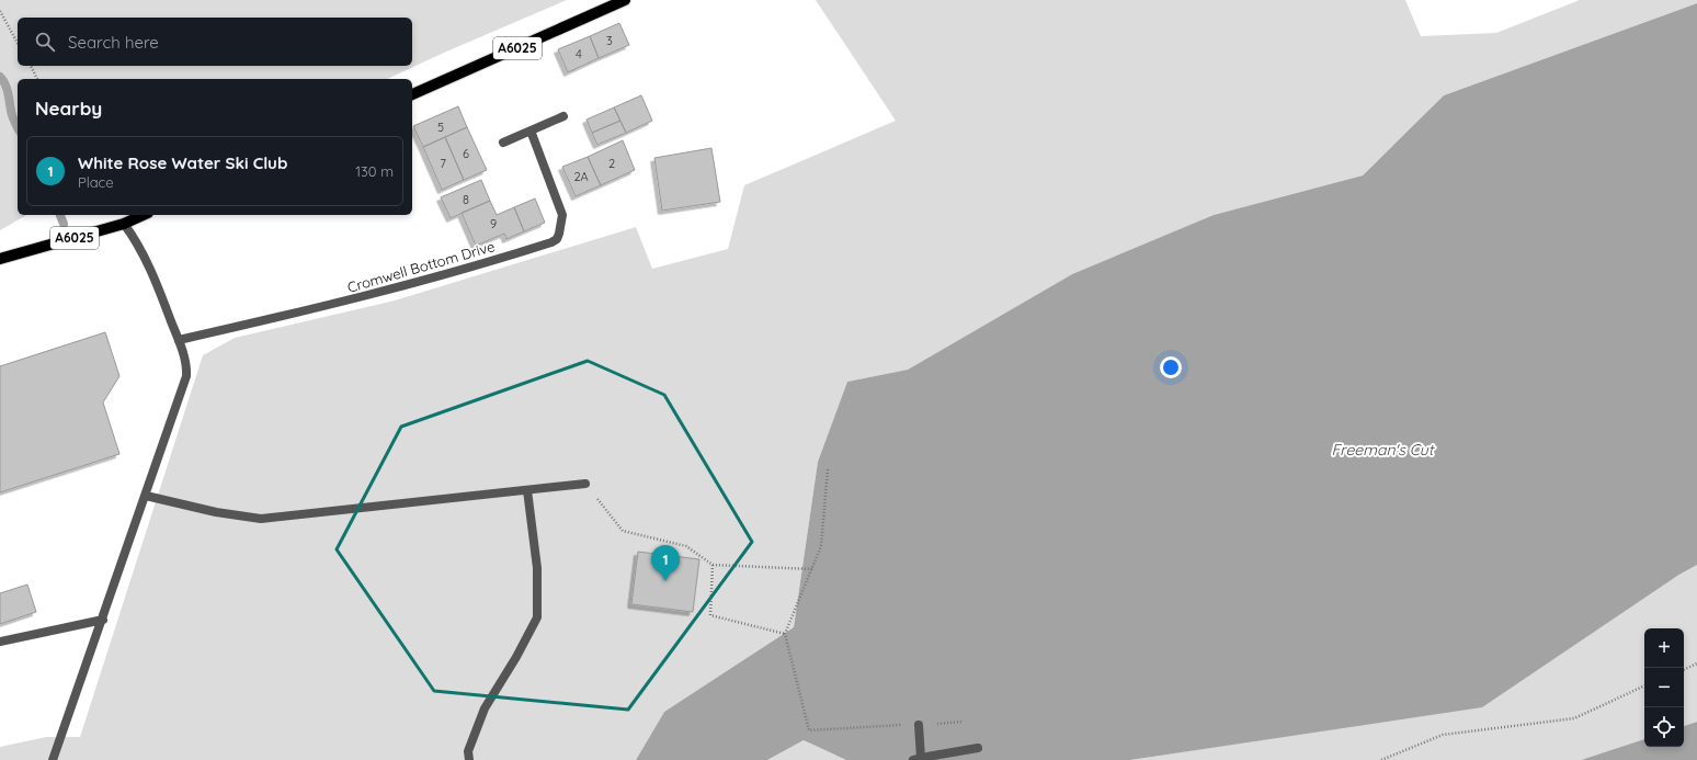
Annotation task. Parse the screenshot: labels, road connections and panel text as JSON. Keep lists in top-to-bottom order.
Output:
{
  "streets": {
    "main road": ["A6025"],
    "street": ["Cromwell Bottom Drive"]
  },
  "water": ["Freeman's Cut"],
  "house_numbers": [
    "3",
    "4",
    "5",
    "6",
    "7",
    "2",
    "2A",
    "8",
    "9"
  ],
  "page": {
    "search": "Search here",
    "heading": "Nearby",
    "list": [
      {
        "mark": "1",
        "name": "White Rose Water Ski Club",
        "note": "Place",
        "value": "130 m"
      }
    ],
    "pins": "1",
    "map_buttons": ["+", "−"]
  }
}
